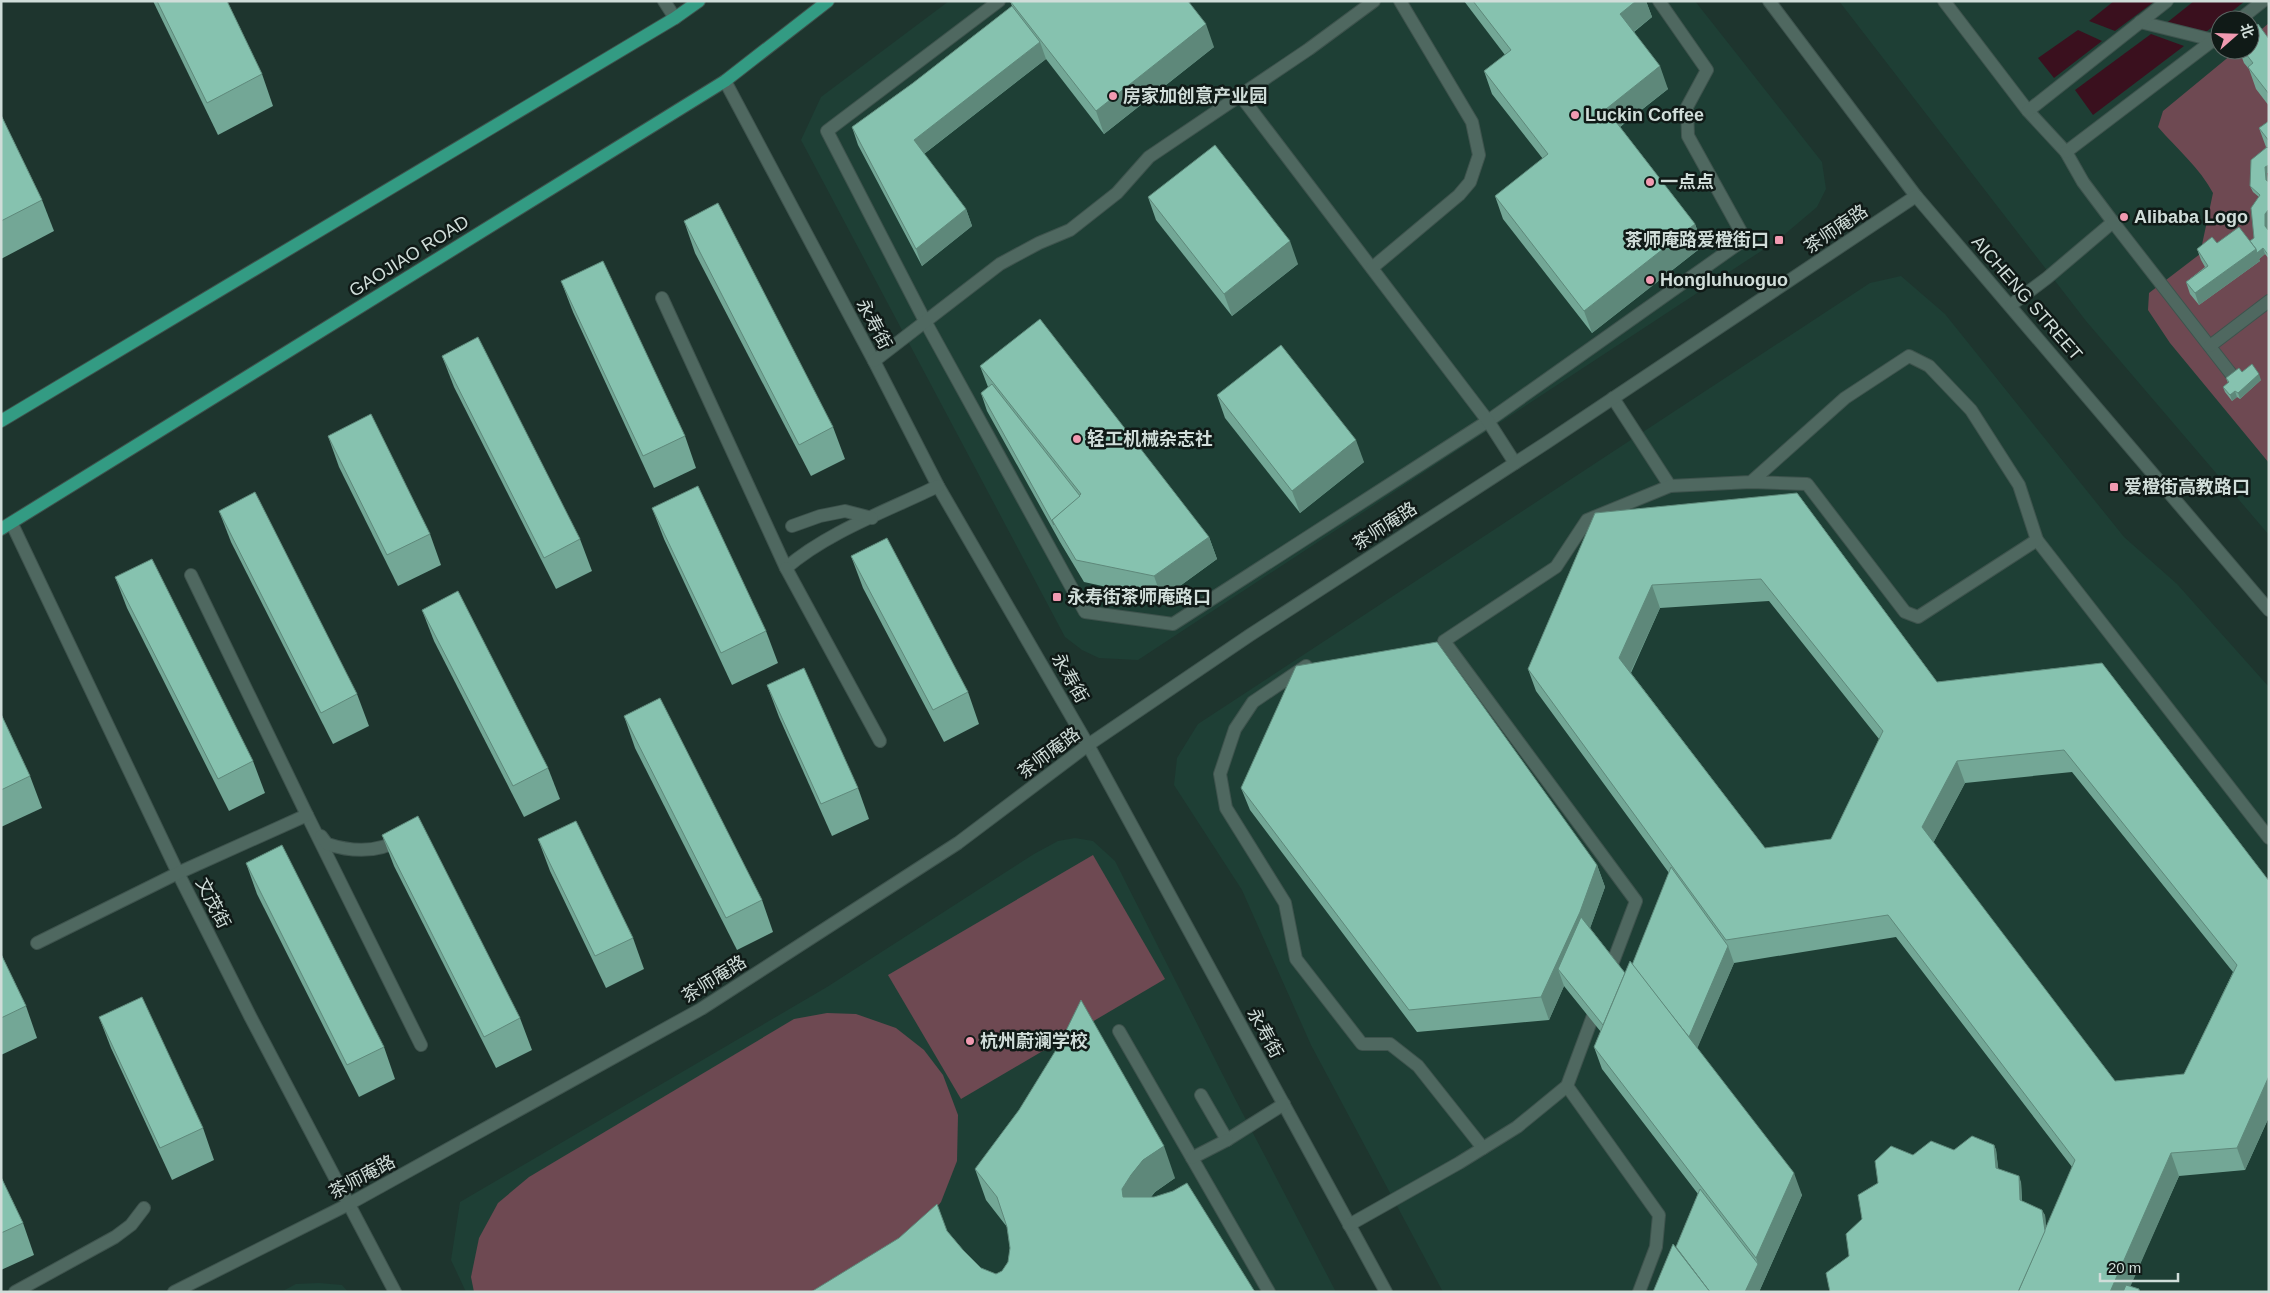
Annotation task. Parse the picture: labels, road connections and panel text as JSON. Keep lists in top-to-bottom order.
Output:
{
  "streets": {
    "main road": ["GAOJIAO ROAD"],
    "street": [
      "茶师庵路",
      "AICHENG STREET",
      "永寿街",
      "文茂街"
    ]
  },
  "crossings": [
    ["茶师庵路", "AICHENG STREET"],
    ["茶师庵路", "永寿街"],
    ["茶师庵路", "文茂街"],
    ["GAOJIAO ROAD", "永寿街"],
    ["GAOJIAO ROAD", "文茂街"]
  ],
  "places": {
    "other": [
      "房家加创意产业园",
      "Luckin Coffee",
      "一点点",
      "Alibaba Logo",
      "Hongluhuoguo",
      "轻工机械杂志社",
      "杭州蔚澜学校"
    ],
    "transit": ["茶师庵路爱橙街口", "爱橙街高教路口", "永寿街茶师庵路口"]
  },
  "scale_bar": "20 m",
  "north": "right"
}
